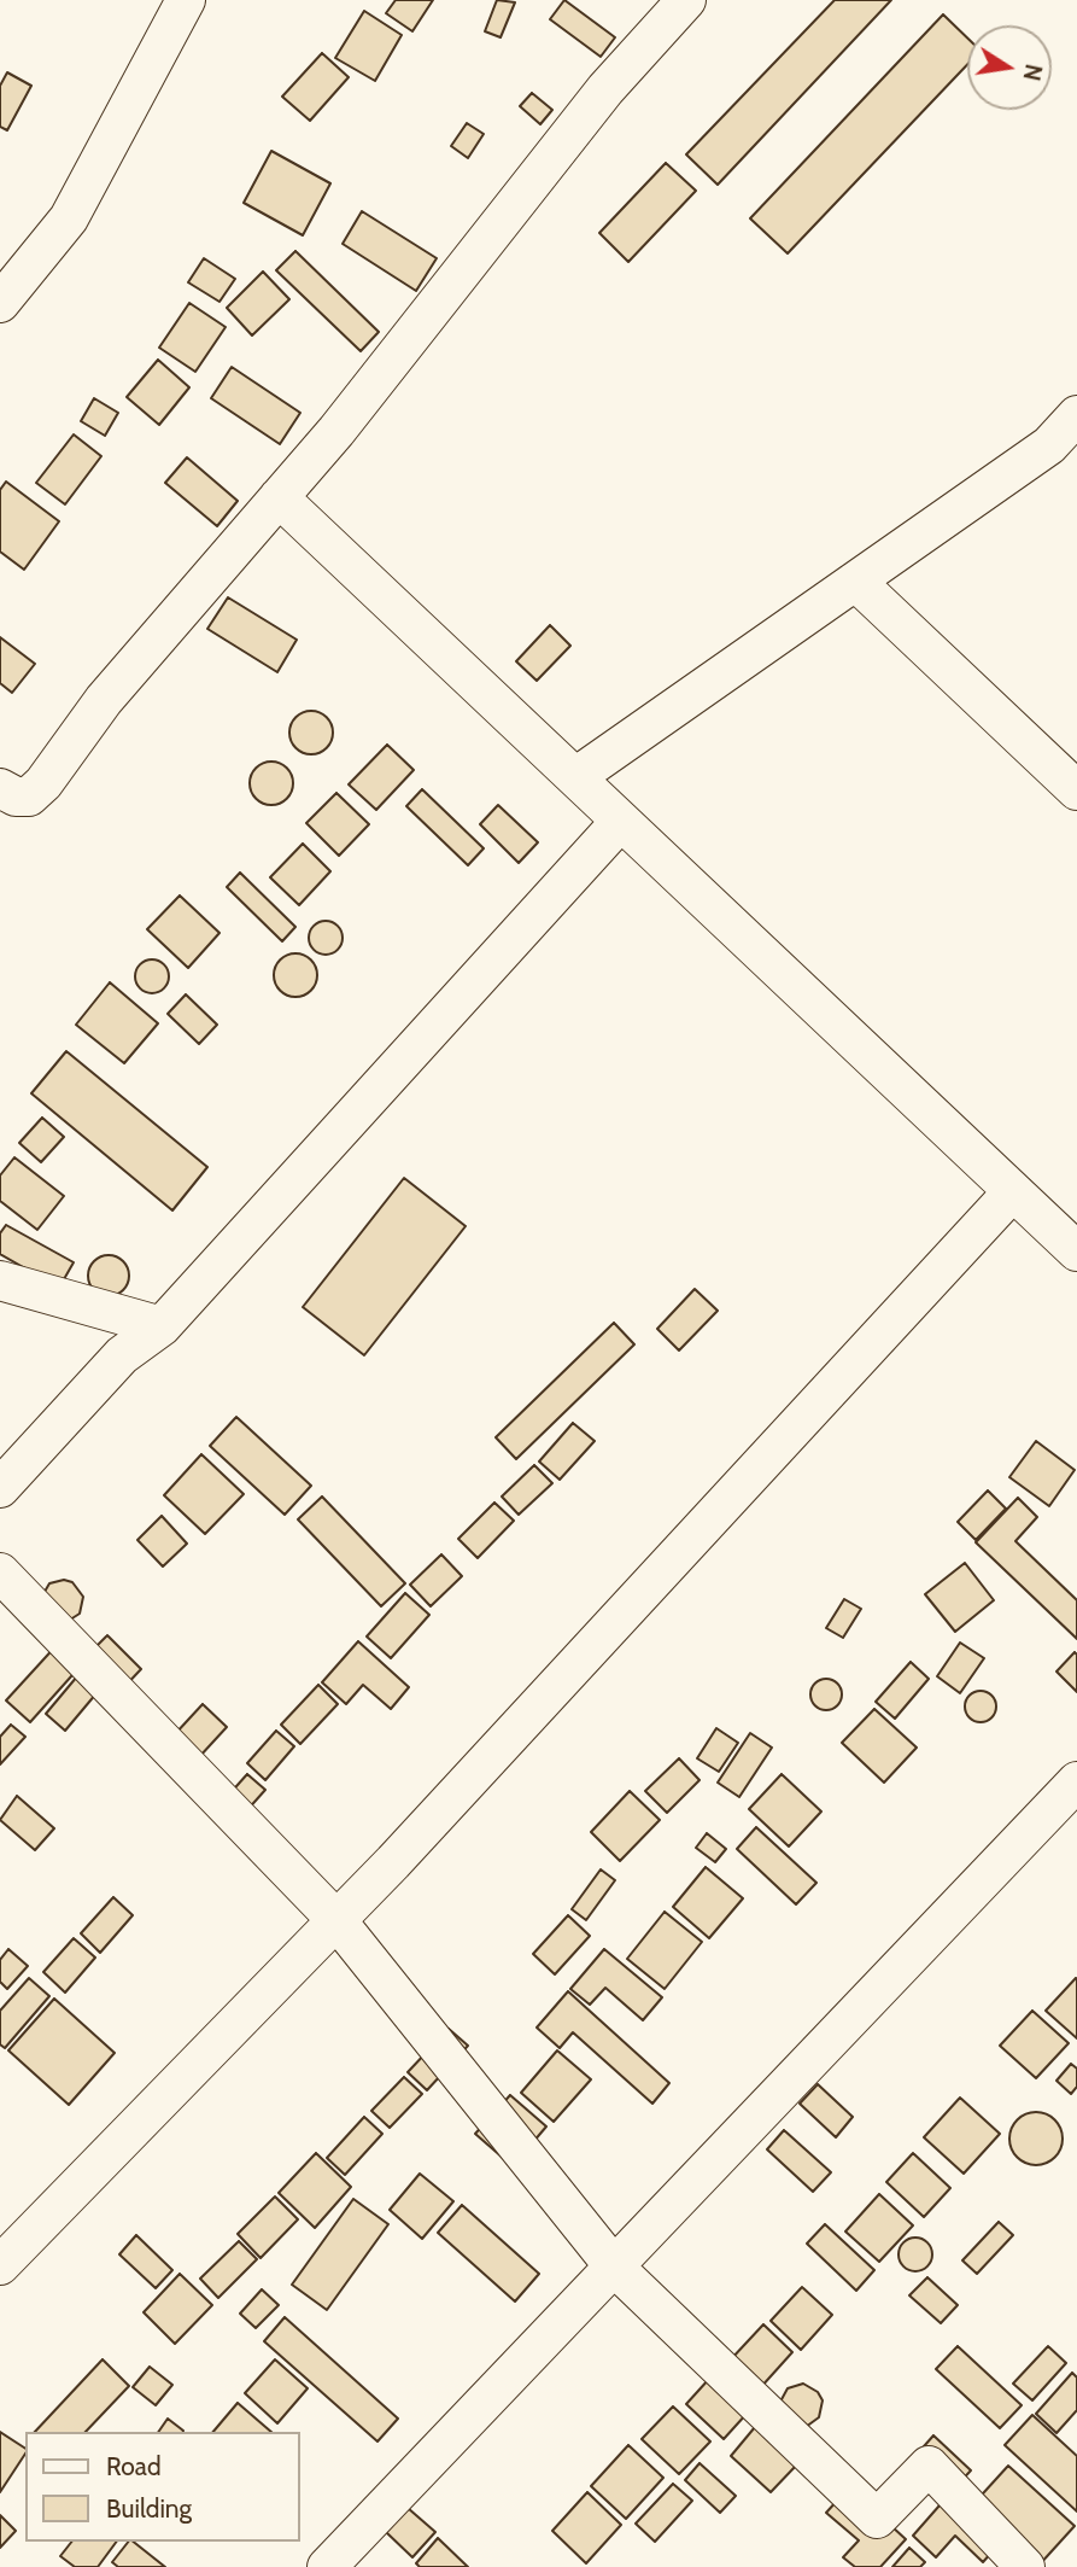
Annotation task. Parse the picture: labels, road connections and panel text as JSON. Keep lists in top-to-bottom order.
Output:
{
  "legend": ["Road", "Building"],
  "north": "right"
}
